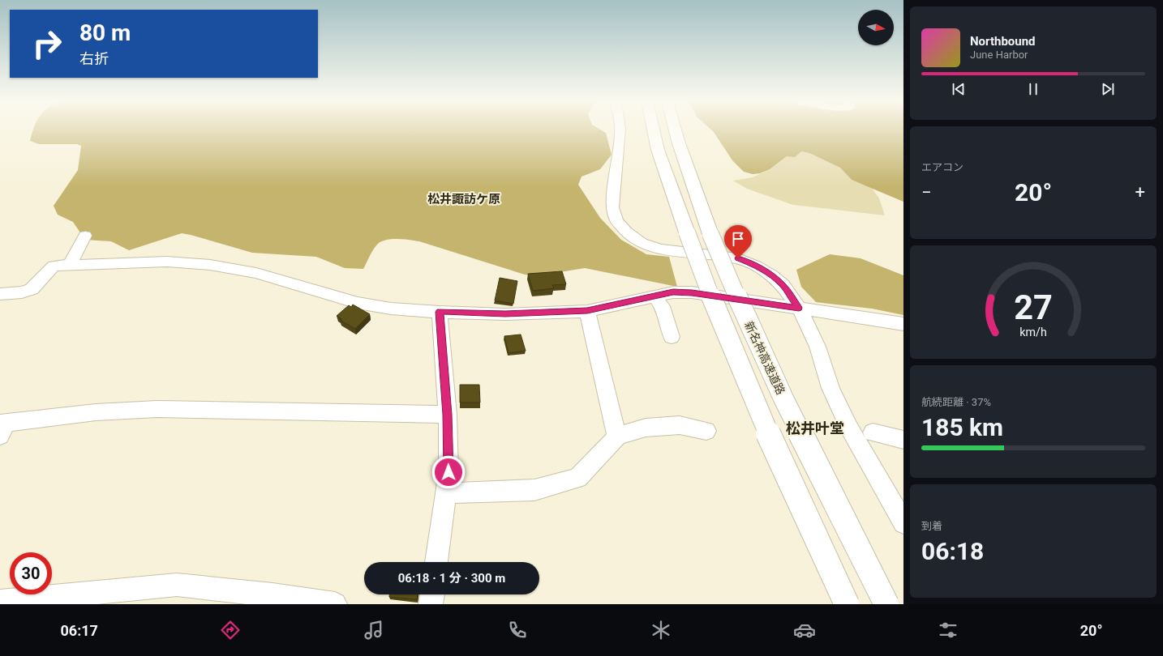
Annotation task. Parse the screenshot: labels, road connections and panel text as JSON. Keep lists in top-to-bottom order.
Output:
{
  "streets": {
    "highway": ["新名神高速道路"]
  },
  "districts": ["松井諏訪ケ原", "松井叶堂"],
  "north": "right",
  "page": {
    "turn": ["80 m", "右折"],
    "song": ["Northbound", "June Harbor"],
    "tile": [
      "エアコン",
      ["航続距離 · 37%", "185 km"],
      ["到着", "06:18"]
    ],
    "heat": ["−", "20°", "+"],
    "limit": "30",
    "trip": "06:18 · 1 分 · 300 m",
    "tabs": ["06:17", "20°"],
    "gauge": ["27", "km/h"]
  }
}
